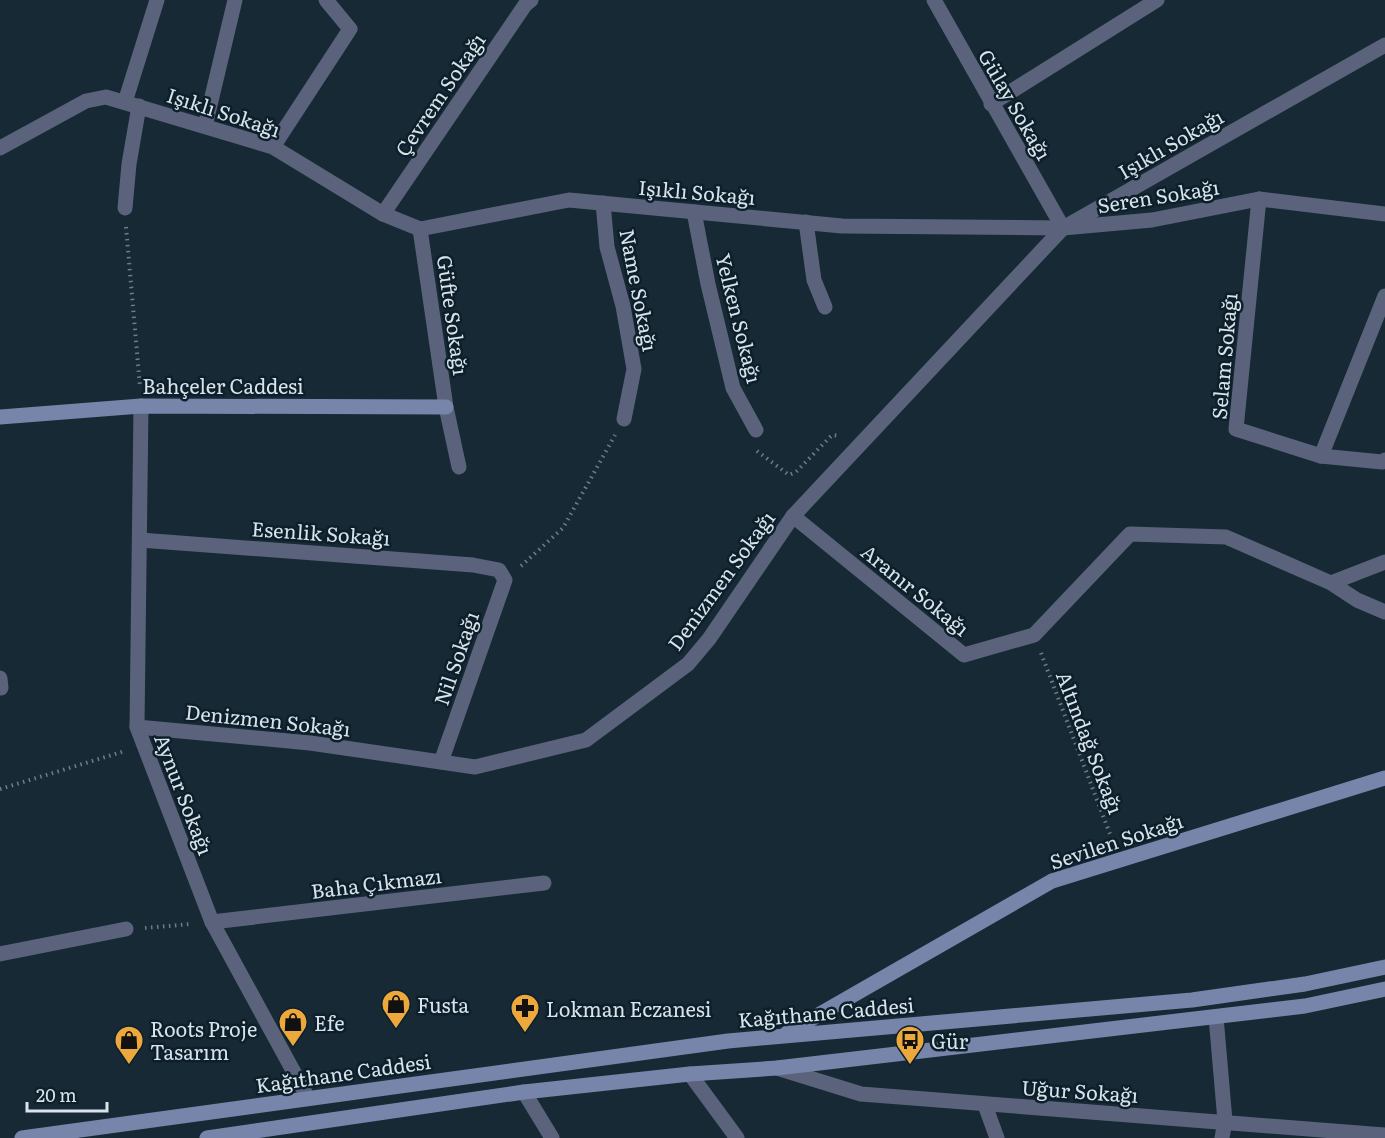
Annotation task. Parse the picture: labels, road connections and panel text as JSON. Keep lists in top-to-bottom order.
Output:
{
  "streets": {
    "main road": ["Bahçeler Caddesi", "Sevilen Sokağı", "Kağıthane Caddesi"],
    "street": [
      "Çevrem Sokağı",
      "Gülay Sokağı",
      "Işıklı Sokağı",
      "Seren Sokağı",
      "Name Sokağı",
      "Güfte Sokağı",
      "Yelken Sokağı",
      "Selam Sokağı",
      "Esenlik Sokağı",
      "Denizmen Sokağı",
      "Aranır Sokağı",
      "Nil Sokağı",
      "Aynur Sokağı",
      "Baha Çıkmazı",
      "Uğur Sokağı"
    ],
    "path": ["Altındağ Sokağı"]
  },
  "crossings": [
    ["Çevrem Sokağı", "Işıklı Sokağı"],
    ["Gülay Sokağı", "Işıklı Sokağı"],
    ["Gülay Sokağı", "Seren Sokağı"],
    ["Gülay Sokağı", "Denizmen Sokağı"],
    ["Işıklı Sokağı", "Seren Sokağı"],
    ["Işıklı Sokağı", "Name Sokağı"],
    ["Işıklı Sokağı", "Güfte Sokağı"],
    ["Işıklı Sokağı", "Yelken Sokağı"],
    ["Işıklı Sokağı", "Denizmen Sokağı"],
    ["Seren Sokağı", "Selam Sokağı"],
    ["Seren Sokağı", "Denizmen Sokağı"],
    ["Güfte Sokağı", "Bahçeler Caddesi"],
    ["Bahçeler Caddesi", "Aynur Sokağı"],
    ["Esenlik Sokağı", "Nil Sokağı"],
    ["Esenlik Sokağı", "Aynur Sokağı"],
    ["Denizmen Sokağı", "Aranır Sokağı"],
    ["Denizmen Sokağı", "Nil Sokağı"],
    ["Denizmen Sokağı", "Aynur Sokağı"],
    ["Aranır Sokağı", "Altındağ Sokağı"],
    ["Altındağ Sokağı", "Sevilen Sokağı"],
    ["Aynur Sokağı", "Baha Çıkmazı"],
    ["Aynur Sokağı", "Kağıthane Caddesi"],
    ["Sevilen Sokağı", "Kağıthane Caddesi"]
  ],
  "places": {
    "shop": ["Fusta", "Efe", "Roots Proje Tasarım"],
    "pharmacy": ["Lokman Eczanesi"],
    "bus stop": ["Gür"]
  },
  "scale_bar": "20 m"
}
